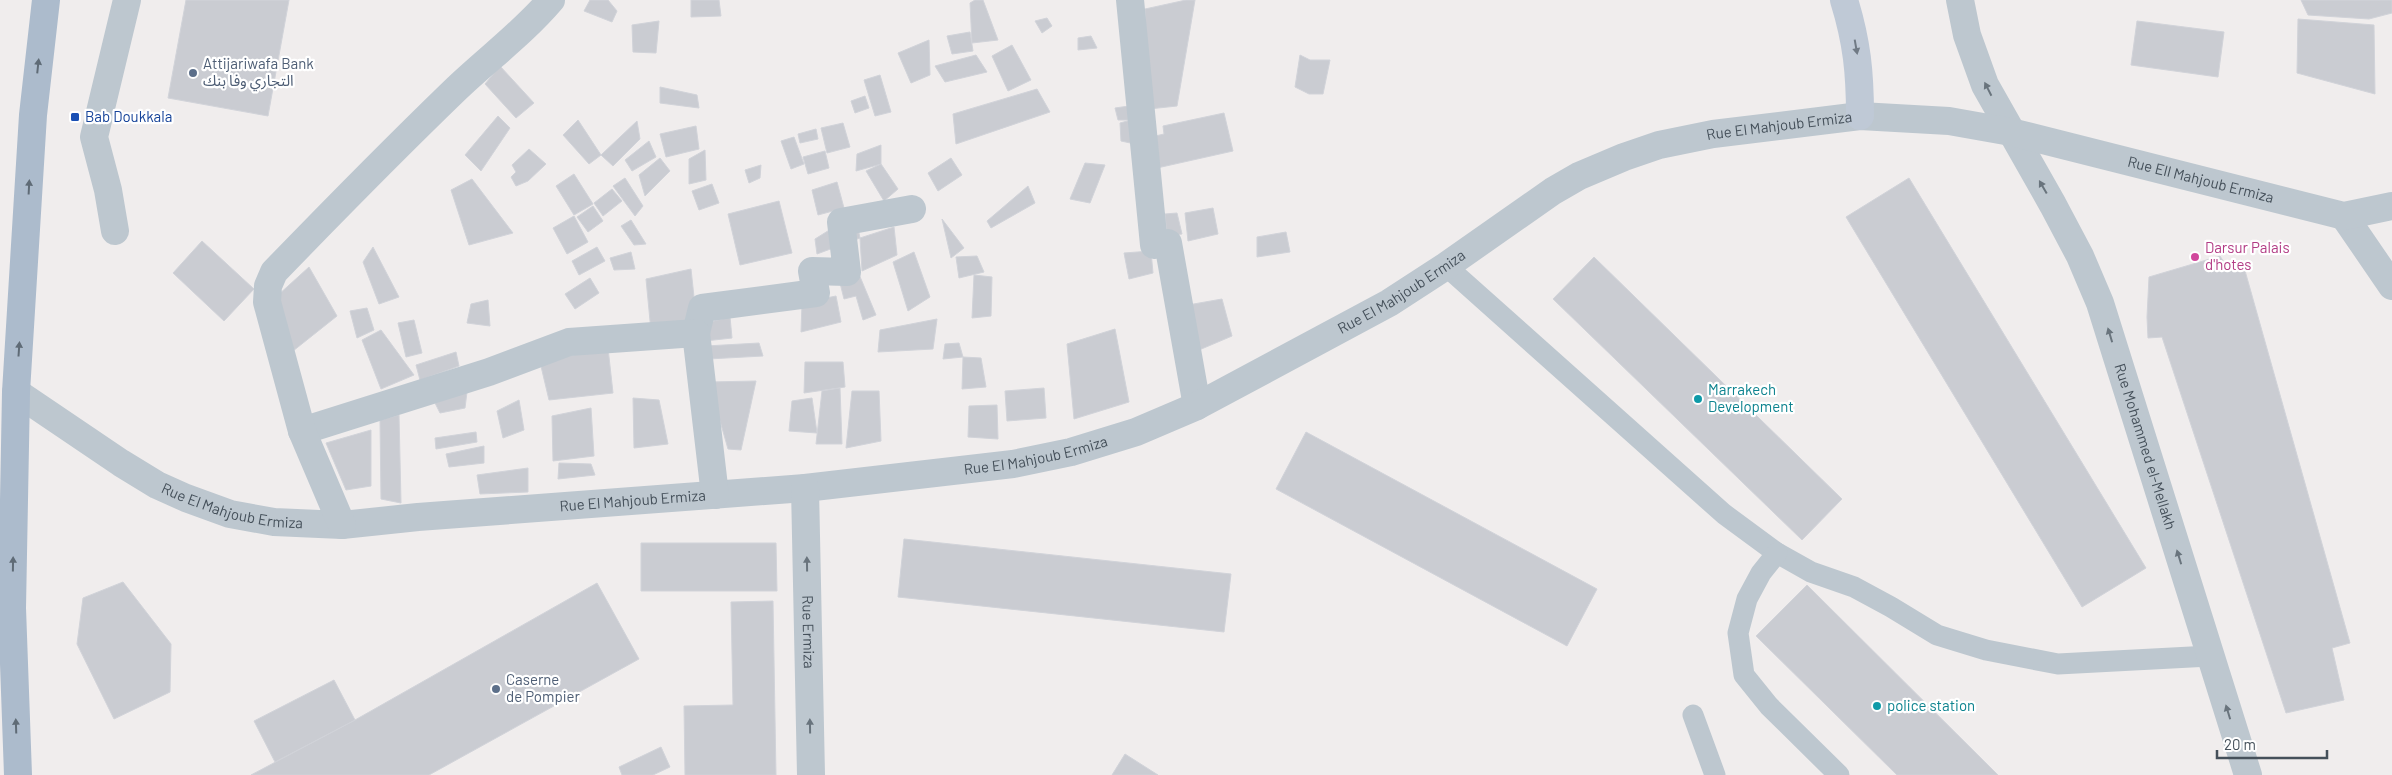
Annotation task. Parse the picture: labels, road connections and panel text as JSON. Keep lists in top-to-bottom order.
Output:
{
  "streets": {
    "street": [
      "Rue El Mahjoub Ermiza",
      "Rue Ell Mahjoub Ermiza",
      "Rue Mohammed el-Mellakh",
      "Rue Ermiza"
    ]
  },
  "crossings": [
    ["Rue El Mahjoub Ermiza", "Rue Ell Mahjoub Ermiza"],
    ["Rue El Mahjoub Ermiza", "Rue Mohammed el-Mellakh"],
    ["Rue El Mahjoub Ermiza", "Rue Ermiza"],
    ["Rue Ell Mahjoub Ermiza", "Rue Mohammed el-Mellakh"]
  ],
  "one_way": ["Rue Mohammed el-Mellakh", "Rue Ermiza"],
  "places": {
    "other": [
      "Attijariwafa Bank التجاري وفا بنك",
      "Darsur Palais d'hotes",
      "Marrakech Development",
      "Caserne de Pompier",
      "police station"
    ],
    "transit": ["Bab Doukkala"]
  },
  "scale_bar": "20 m"
}
